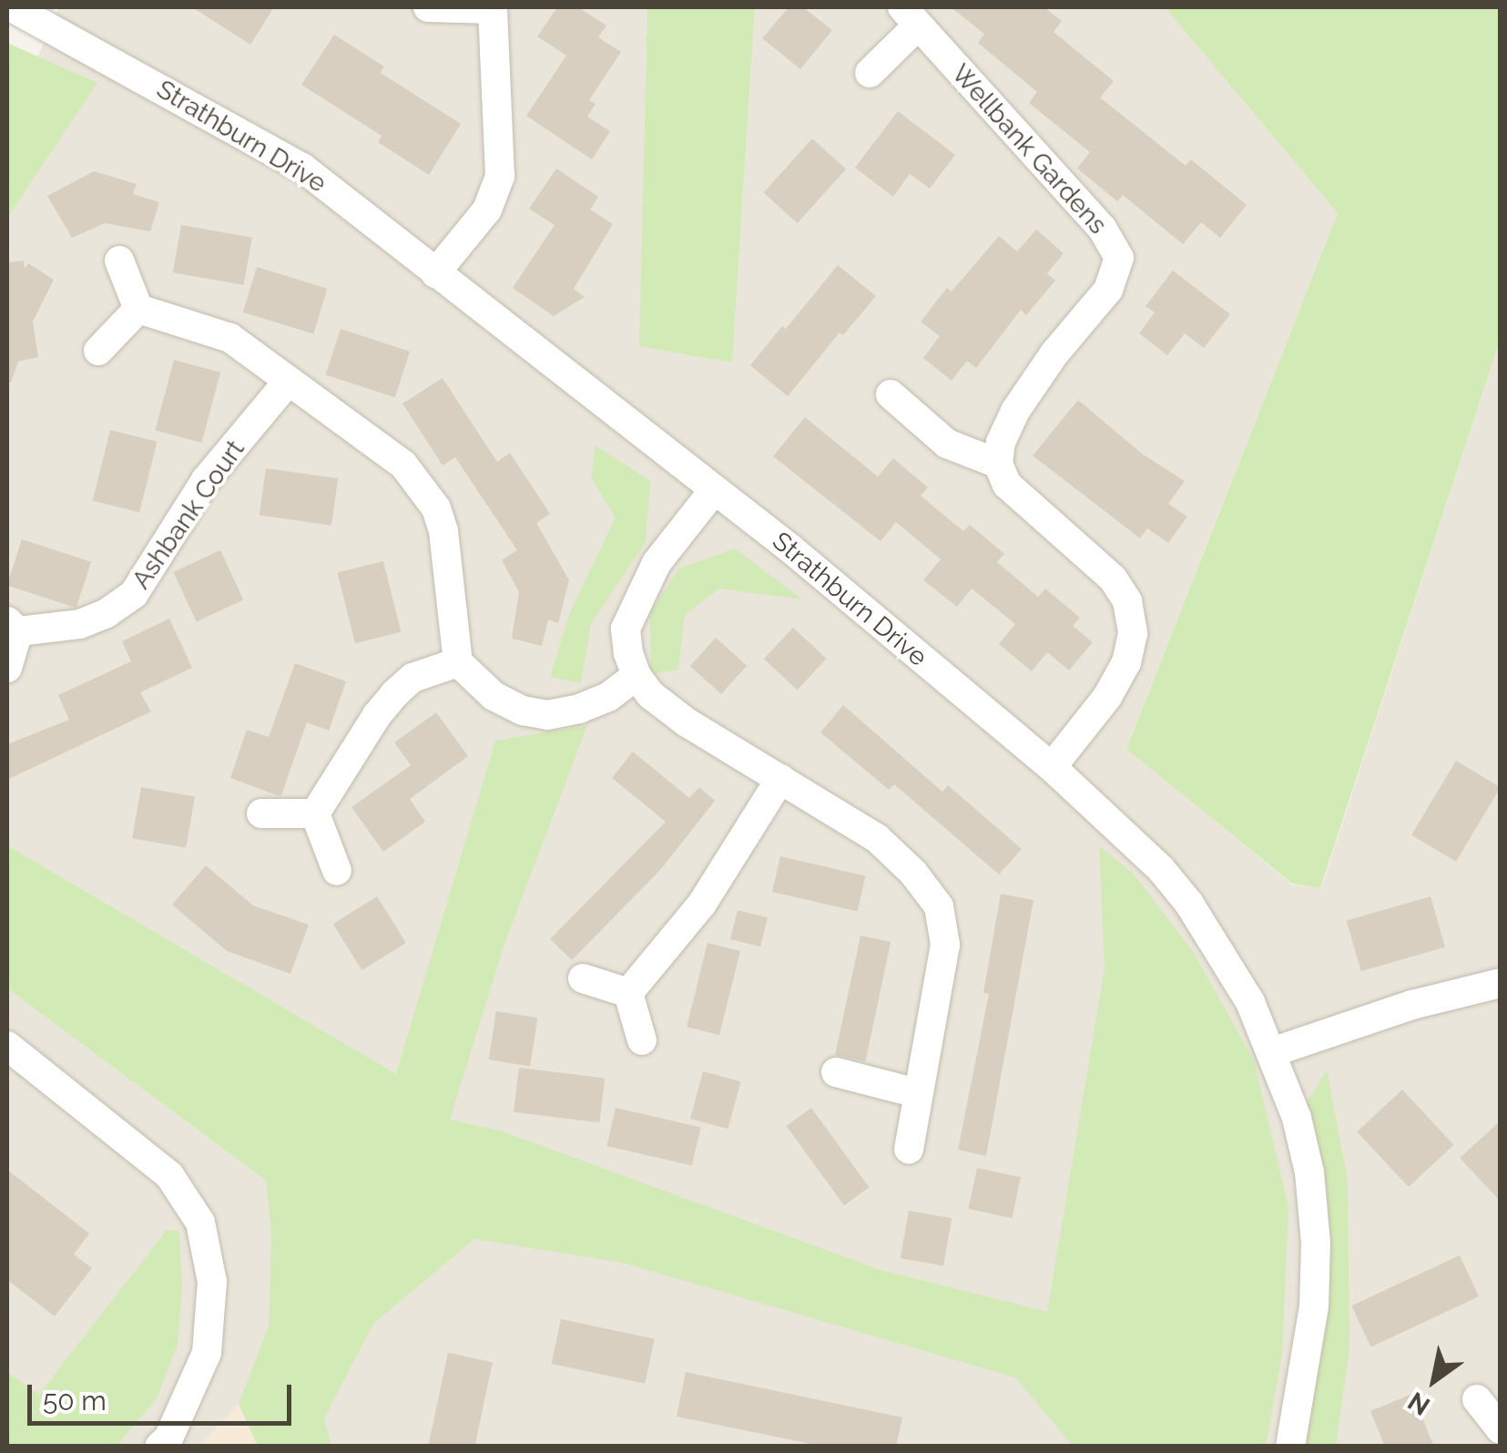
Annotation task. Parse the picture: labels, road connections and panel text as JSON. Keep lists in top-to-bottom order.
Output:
{
  "streets": {
    "street": ["Strathburn Drive", "Wellbank Gardens", "Ashbank Court"]
  },
  "scale_bar": "50 m",
  "north": "bottom left"
}
